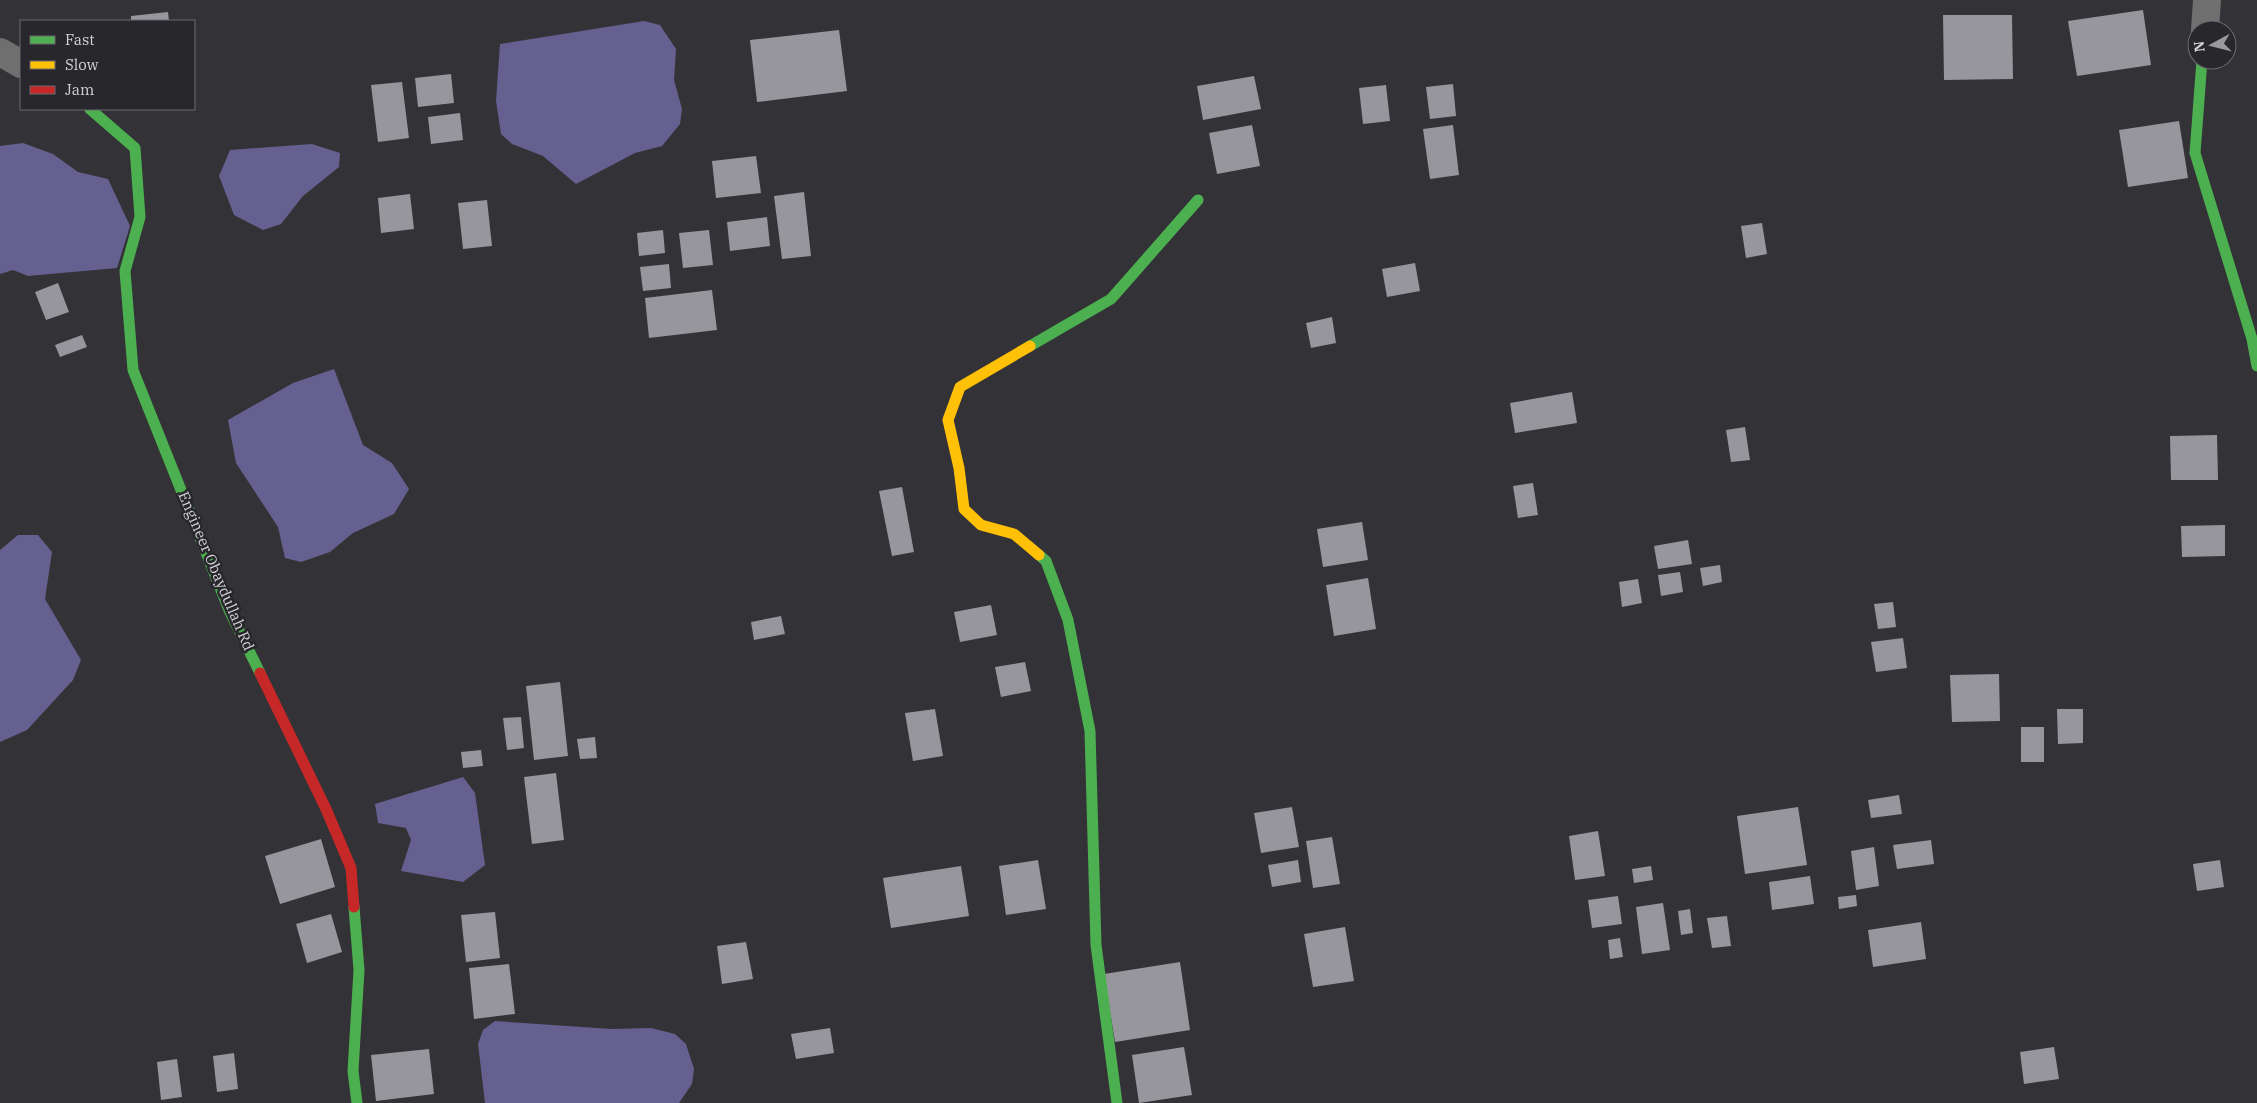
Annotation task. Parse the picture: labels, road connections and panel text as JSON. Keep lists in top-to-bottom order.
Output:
{
  "streets": {
    "street": ["Engineer Obaydullah Rd"]
  },
  "legend": ["Fast", "Slow", "Jam"],
  "north": "left"
}
